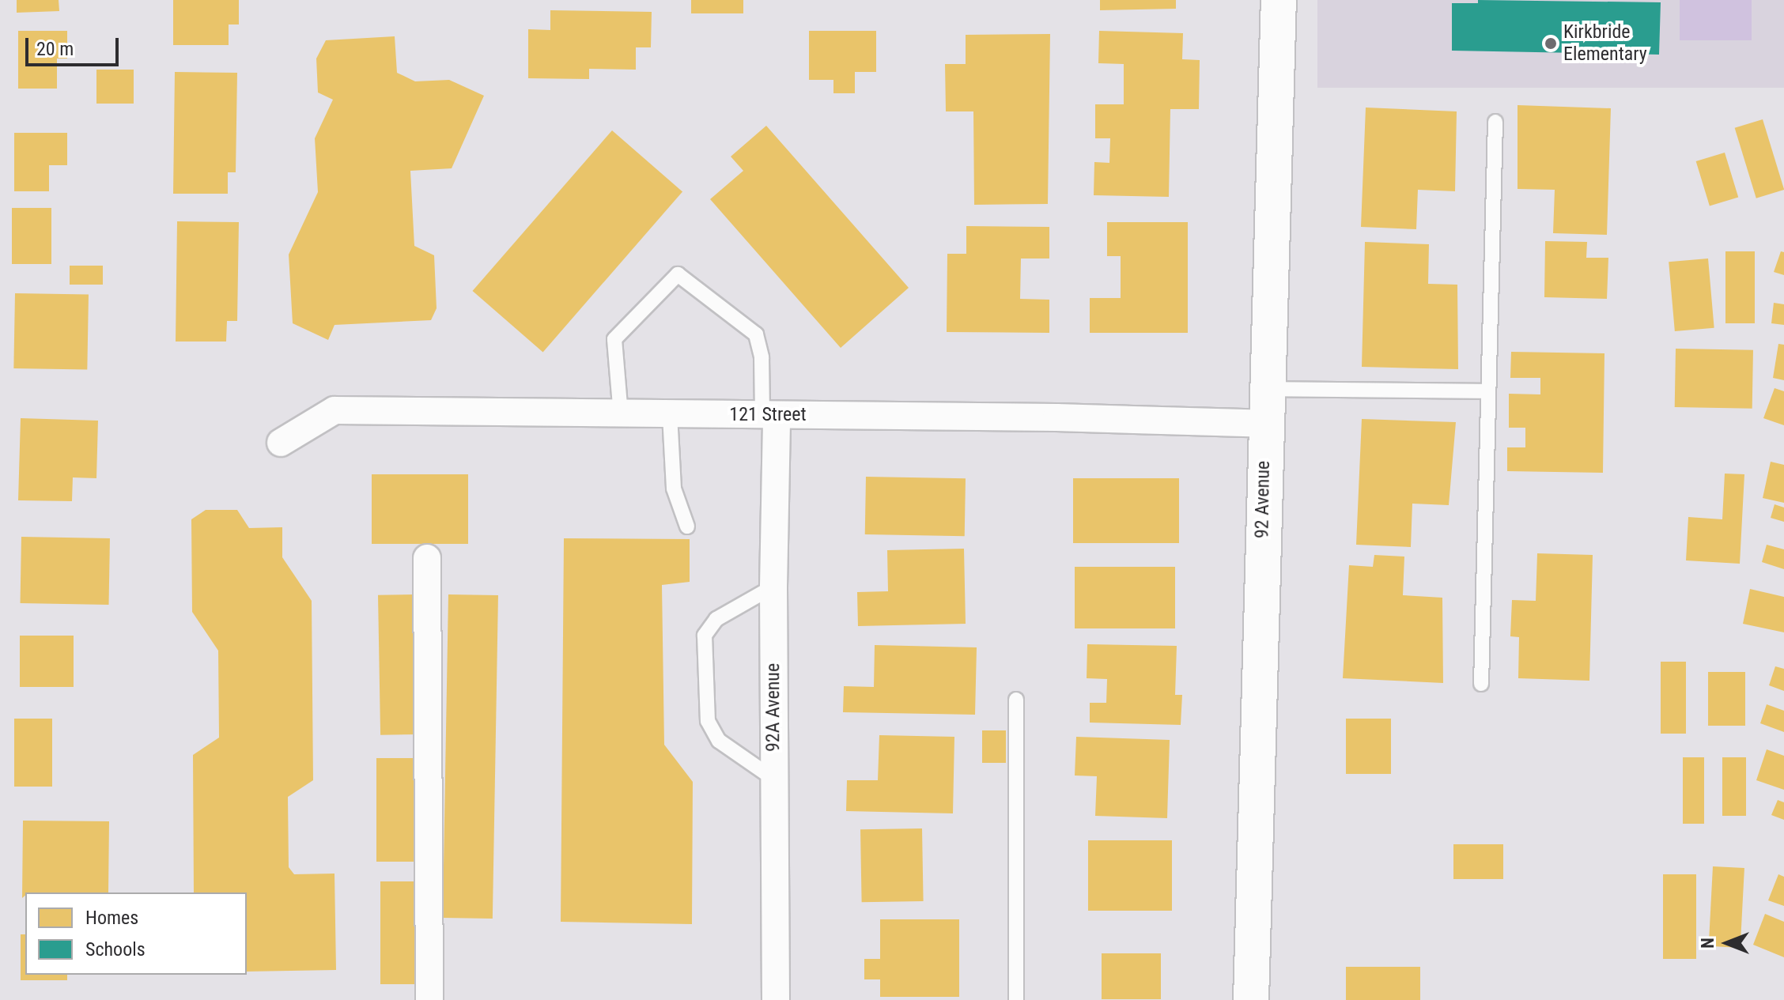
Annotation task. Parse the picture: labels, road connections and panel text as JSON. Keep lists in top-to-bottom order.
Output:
{
  "streets": {
    "street": ["121 Street", "92 Avenue", "92A Avenue"]
  },
  "crossings": [
    ["121 Street", "92 Avenue"],
    ["121 Street", "92A Avenue"]
  ],
  "places": ["Kirkbride Elementary"],
  "legend": ["Homes", "Schools"],
  "scale_bar": "20 m",
  "north": "left"
}
